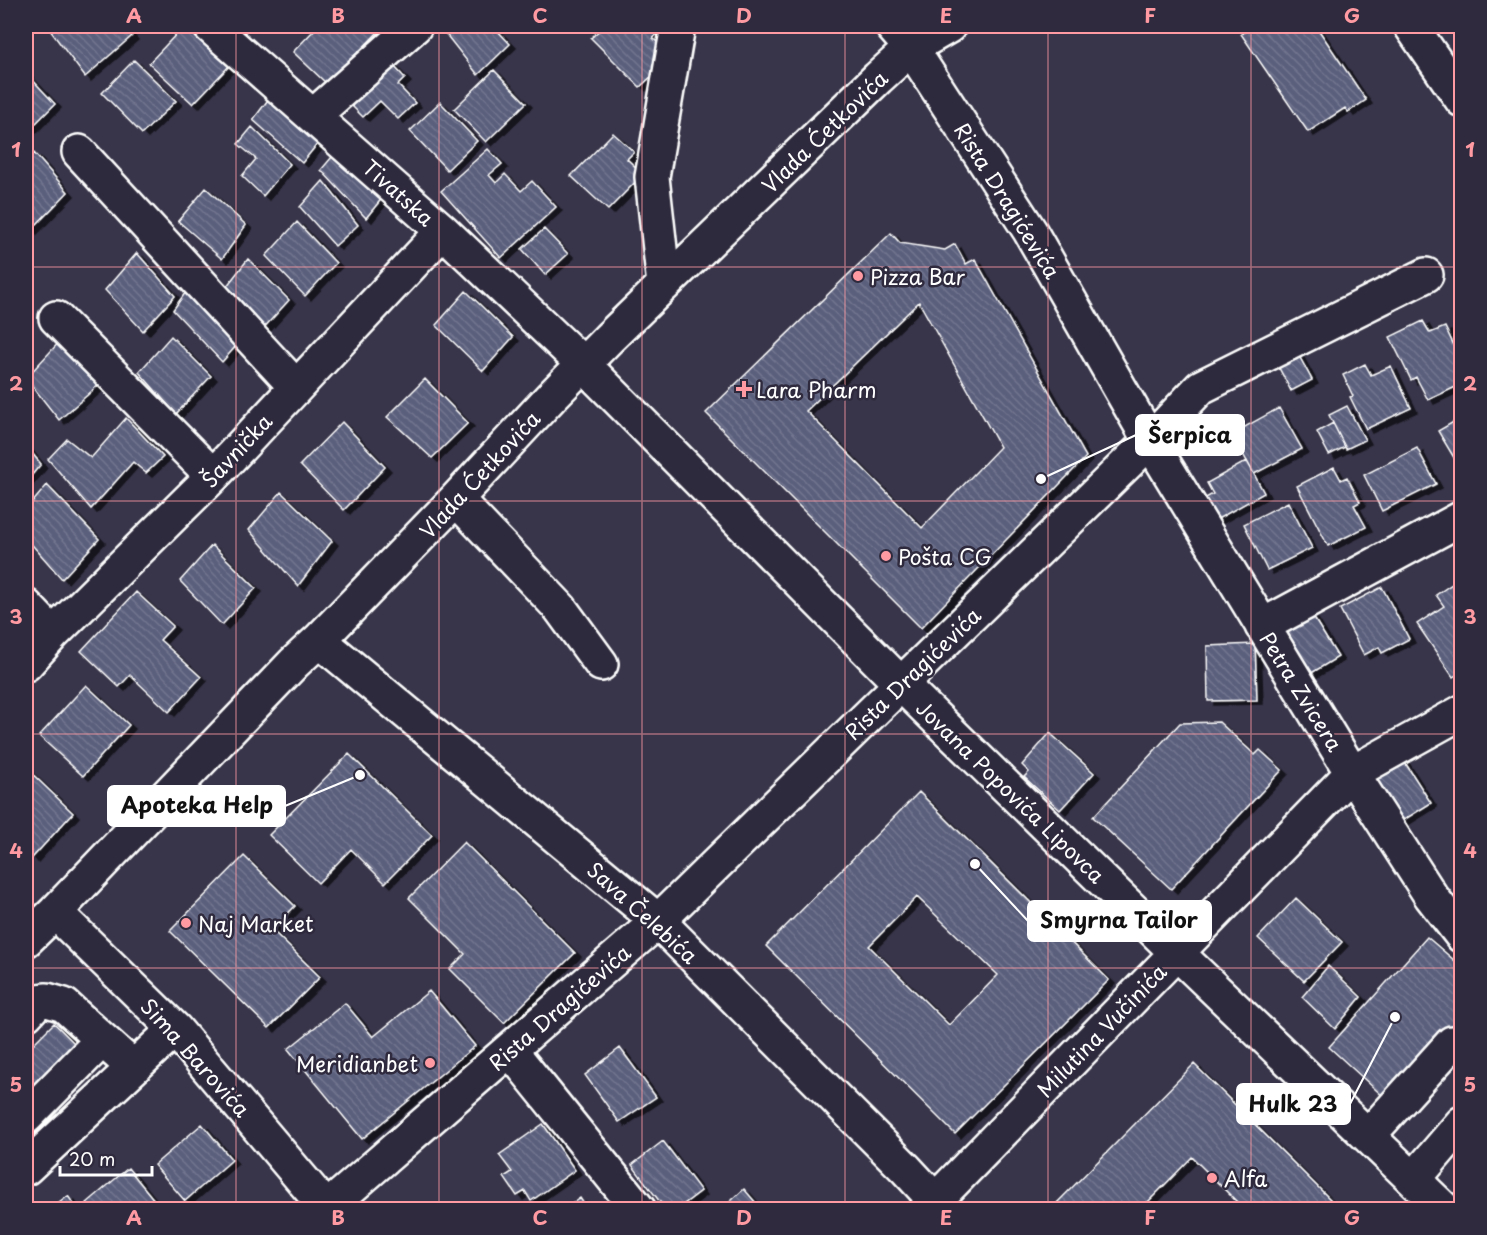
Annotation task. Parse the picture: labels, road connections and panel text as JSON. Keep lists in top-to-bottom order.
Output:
{
  "streets": {
    "street": [
      "Vlada Ćetkovića",
      "Tivatska",
      "Rista Dragićevića",
      "Šavnička",
      "Petra Zvicera",
      "Jovana Popovića Lipovca",
      "Sava Čelebića",
      "Milutina Vučinića",
      "Sima Barovića"
    ]
  },
  "crossings": [
    ["Vlada Ćetkovića", "Tivatska"],
    ["Vlada Ćetkovića", "Rista Dragićevića"],
    ["Vlada Ćetkovića", "Jovana Popovića Lipovca"],
    ["Vlada Ćetkovića", "Sava Čelebića"],
    ["Vlada Ćetkovića", "Sima Barovića"],
    ["Tivatska", "Šavnička"],
    ["Tivatska", "Jovana Popovića Lipovca"],
    ["Rista Dragićevića", "Petra Zvicera"],
    ["Rista Dragićevića", "Jovana Popovića Lipovca"],
    ["Rista Dragićevića", "Sava Čelebića"],
    ["Rista Dragićevića", "Sima Barovića"],
    ["Petra Zvicera", "Milutina Vučinića"],
    ["Jovana Popovića Lipovca", "Milutina Vučinića"],
    ["Sava Čelebića", "Milutina Vučinića"]
  ],
  "places": {
    "other": [
      "Pizza Bar",
      "Šerpica",
      "Pošta CG",
      "Apoteka Help",
      "Smyrna Tailor",
      "Naj Market",
      "Hulk 23",
      "Meridianbet",
      "Alfa"
    ],
    "health": ["Lara Pharm"]
  },
  "scale_bar": "20 m",
  "grid": {
    "columns": [
      "A",
      "B",
      "C",
      "D",
      "E",
      "F",
      "G"
    ],
    "rows": [
      "1",
      "2",
      "3",
      "4",
      "5"
    ]
  }
}
